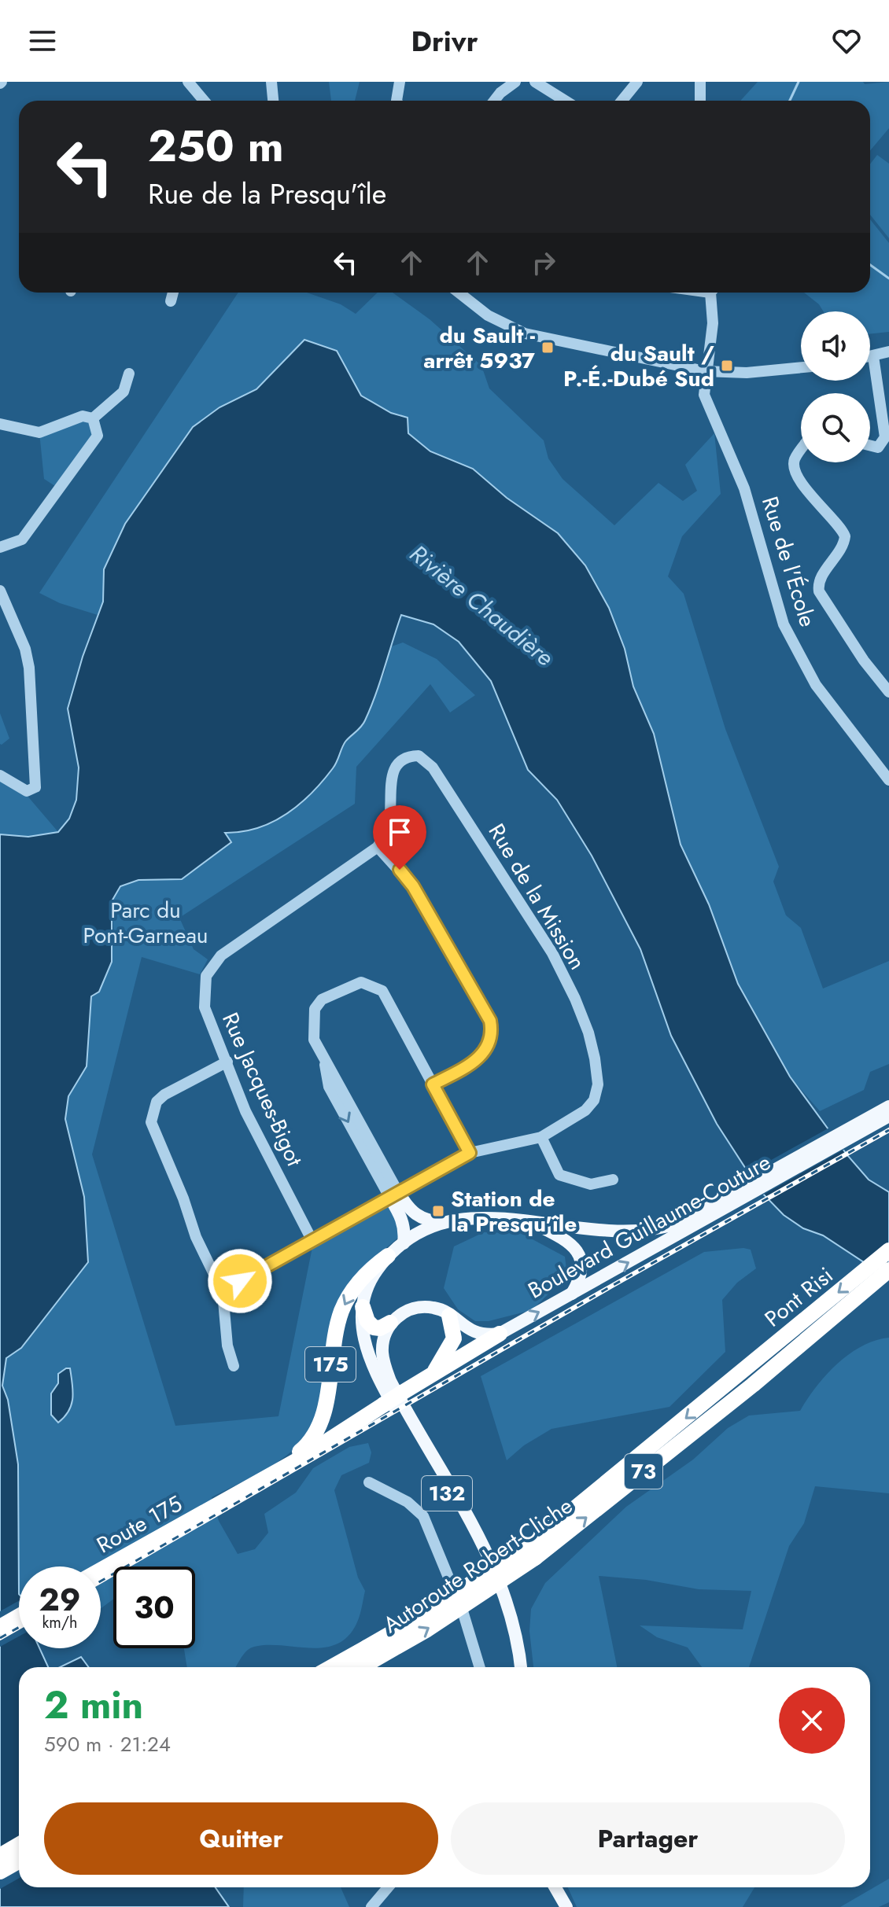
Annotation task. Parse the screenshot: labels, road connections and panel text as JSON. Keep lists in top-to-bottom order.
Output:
{
  "streets": {
    "highway": [
      "Boulevard Guillaume-Couture",
      "Pont Risi",
      "175",
      "73",
      "Route 175",
      "Autoroute Robert-Cliche"
    ],
    "main road": ["132"],
    "street": ["Rue de l'École", "Rue de la Mission", "Rue Jacques-Bigot"]
  },
  "crossings": [
    ["Rue de la Mission", "Rue Jacques-Bigot"],
    ["Boulevard Guillaume-Couture", "132"],
    ["Boulevard Guillaume-Couture", "Route 175"],
    ["Pont Risi", "Autoroute Robert-Cliche"],
    ["73", "Autoroute Robert-Cliche"]
  ],
  "water": ["Rivière Chaudière"],
  "parks": ["Parc du Pont-Garneau"],
  "places": {
    "transit": ["du Sault - arrêt 5937", "du Sault / P.-É.-Dubé Sud", "Station de la Presqu'île"]
  },
  "page": {
    "header": "Drivr",
    "turn": ["250 m", "Rue de la Presqu'île"],
    "speed": "29 km/h",
    "limit": "30",
    "heading": ["2 min", "590 m · 21:24"],
    "buttons": ["Quitter", "Partager"]
  }
}
